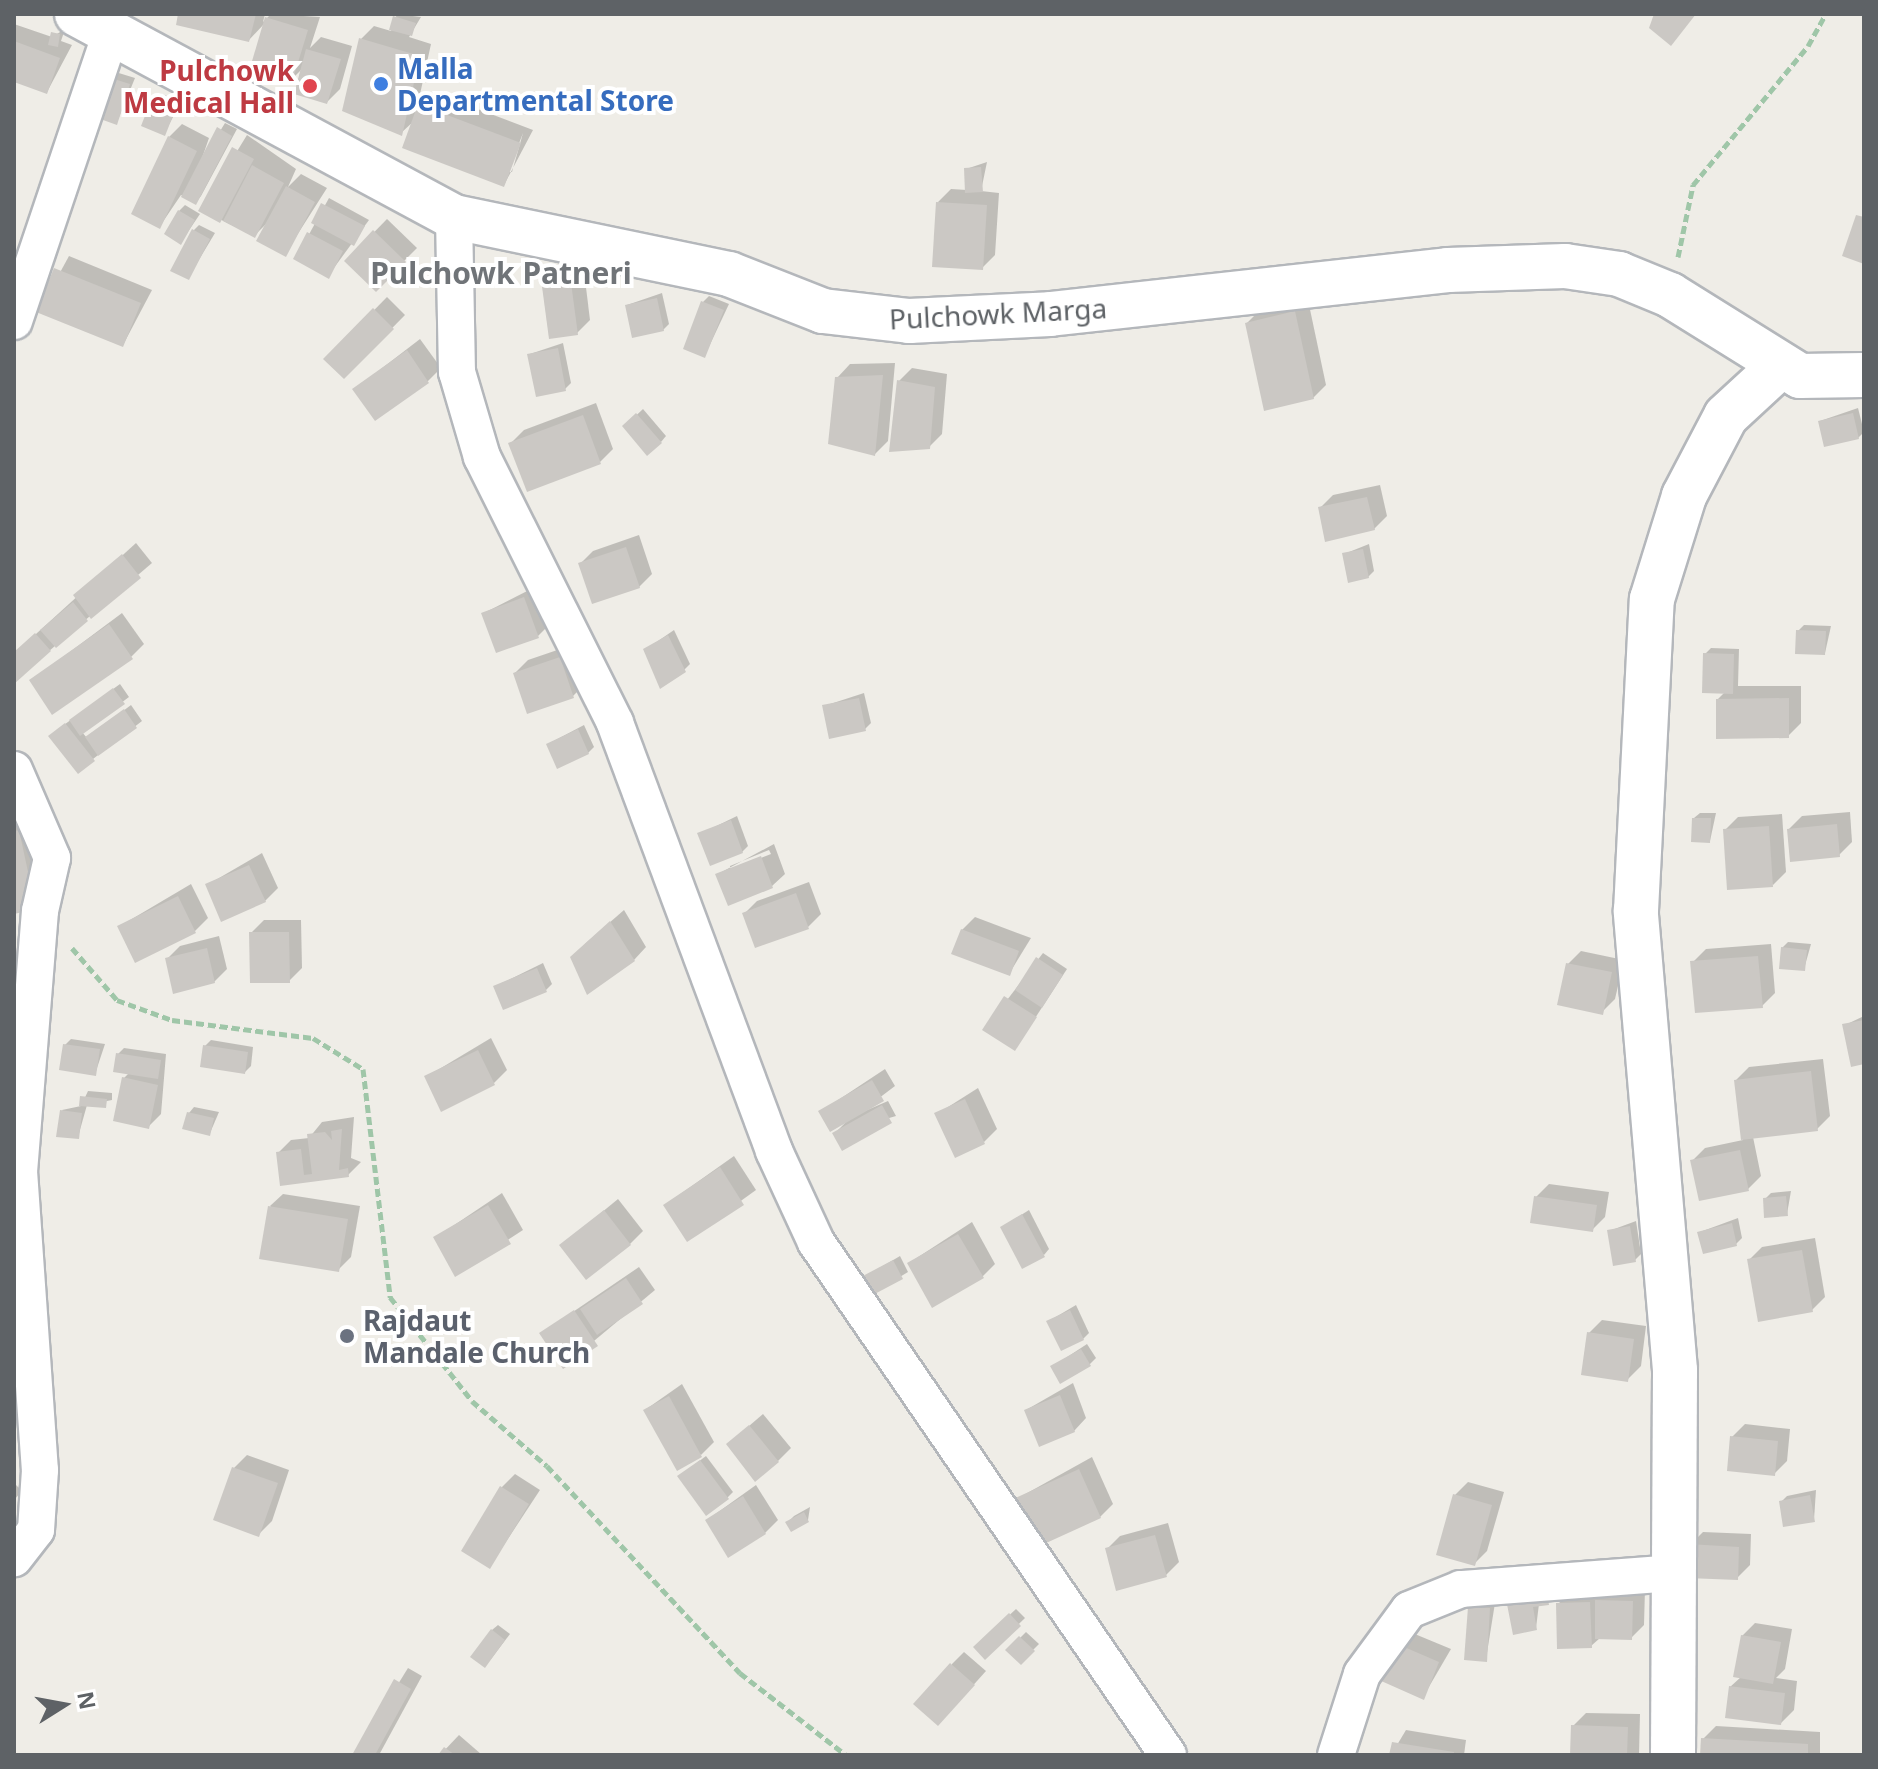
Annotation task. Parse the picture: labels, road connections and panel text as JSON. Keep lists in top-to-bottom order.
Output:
{
  "streets": {
    "main road": ["Pulchowk Marga"]
  },
  "districts": ["Pulchowk Patneri"],
  "places": ["Malla Departmental Store", "Pulchowk Medical Hall", "Rajdaut Mandale Church"],
  "north": "right"
}
